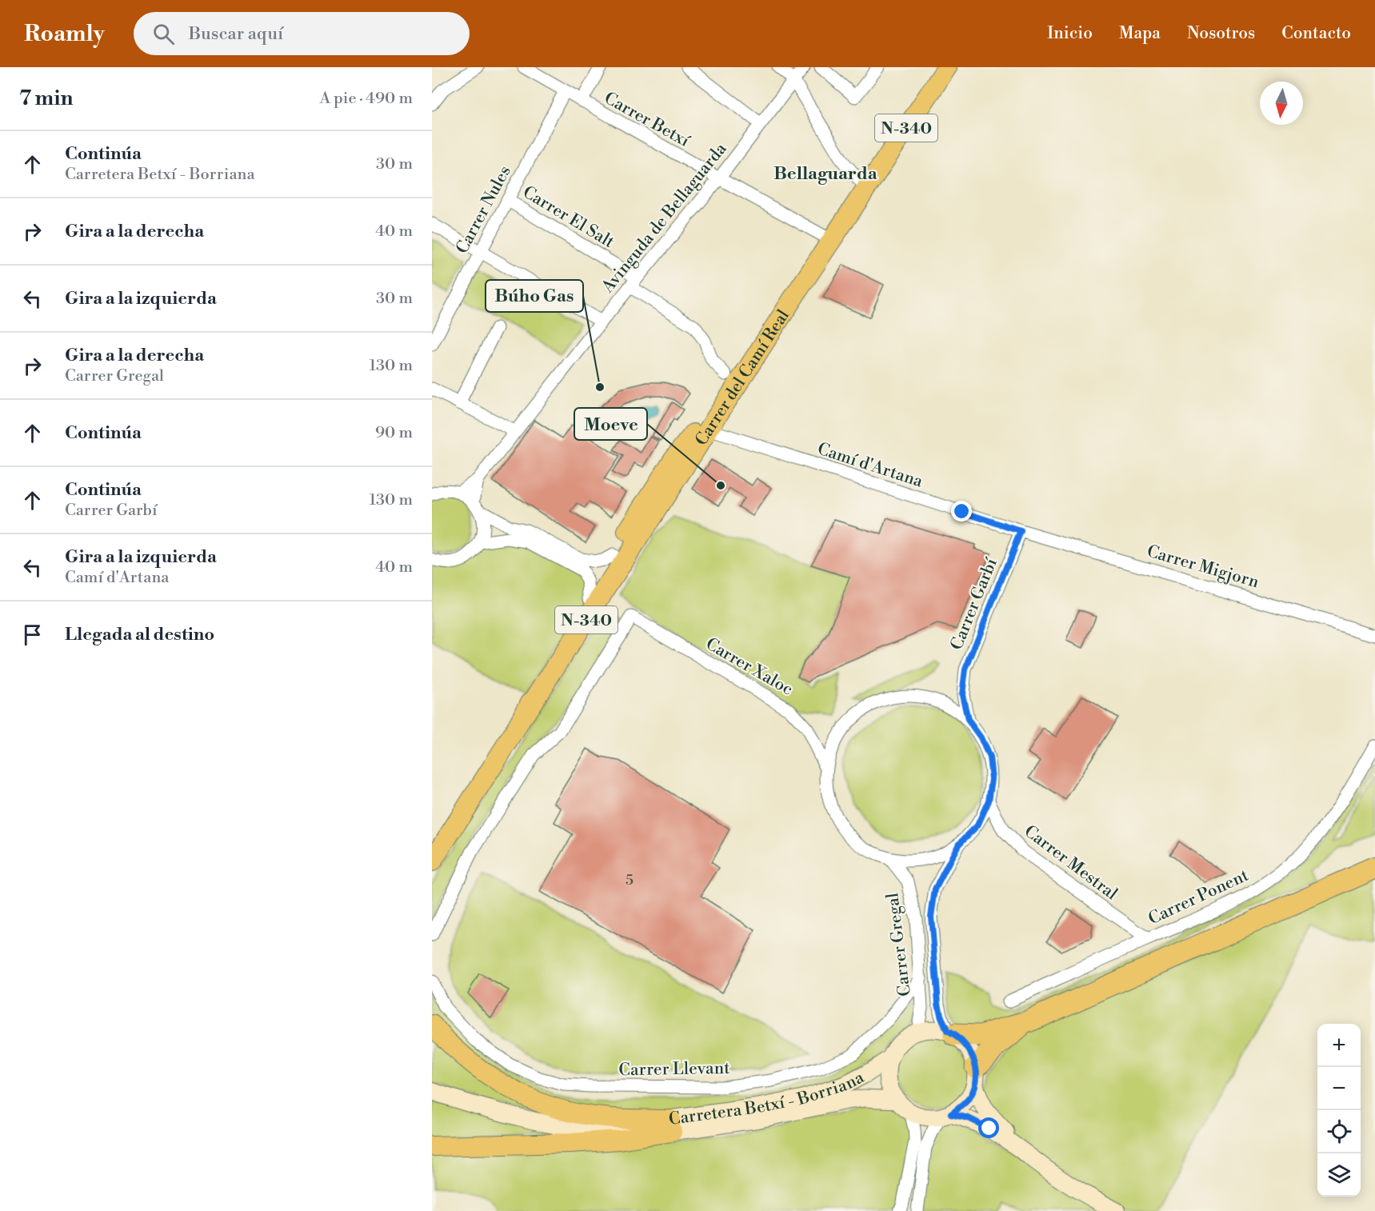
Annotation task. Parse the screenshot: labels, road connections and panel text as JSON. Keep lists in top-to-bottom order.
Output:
{
  "streets": {
    "highway": ["N-340", "Carrer del Camí Real"],
    "main road": ["Carretera Betxí - Borriana"],
    "street": [
      "Carrer Betxí",
      "Carrer Nules",
      "Carrer El Salt",
      "Avinguda de Bellaguarda",
      "Camí d'Artana",
      "Carrer Migjorn",
      "Carrer Garbí",
      "Carrer Xaloc",
      "Carrer Mestral",
      "Carrer Ponent",
      "Carrer Gregal",
      "Carrer Llevant"
    ]
  },
  "crossings": [
    ["Carrer Betxí", "Carrer Nules"],
    ["Carrer Betxí", "Avinguda de Bellaguarda"],
    ["Carrer Betxí", "Carrer del Camí Real"],
    ["N-340", "Carrer del Camí Real"],
    ["Carrer Nules", "Carrer El Salt"],
    ["Carrer El Salt", "Avinguda de Bellaguarda"],
    ["Carrer del Camí Real", "Camí d'Artana"],
    ["Camí d'Artana", "Carrer Migjorn"],
    ["Camí d'Artana", "Carrer Garbí"],
    ["Carrer Migjorn", "Carrer Garbí"],
    ["Carrer Garbí", "Carrer Xaloc"],
    ["Carrer Garbí", "Carrer Mestral"],
    ["Carrer Garbí", "Carrer Gregal"],
    ["Carrer Xaloc", "Carrer Mestral"],
    ["Carrer Xaloc", "Carrer Gregal"],
    ["Carrer Mestral", "Carrer Ponent"],
    ["Carrer Mestral", "Carrer Gregal"],
    ["Carrer Gregal", "Carrer Llevant"],
    ["Carrer Gregal", "Carretera Betxí - Borriana"]
  ],
  "districts": ["Bellaguarda"],
  "places": ["Búho Gas", "Moeve"],
  "house_numbers": ["5"],
  "north": "bottom",
  "page": {
    "header": "Roamly",
    "search": "Buscar aquí",
    "nav": [
      "Inicio",
      "Mapa",
      "Nosotros",
      "Contacto"
    ],
    "heading": ["7 min", "A pie · 490 m"],
    "list": [
      ["Continúa", "Carretera Betxí - Borriana", "30 m"],
      ["Gira a la derecha", "40 m"],
      ["Gira a la izquierda", "30 m"],
      ["Gira a la derecha", "Carrer Gregal", "130 m"],
      ["Continúa", "90 m"],
      ["Continúa", "Carrer Garbí", "130 m"],
      ["Gira a la izquierda", "Camí d'Artana", "40 m"],
      "Llegada al destino"
    ],
    "map_buttons": ["+", "−"]
  }
}
